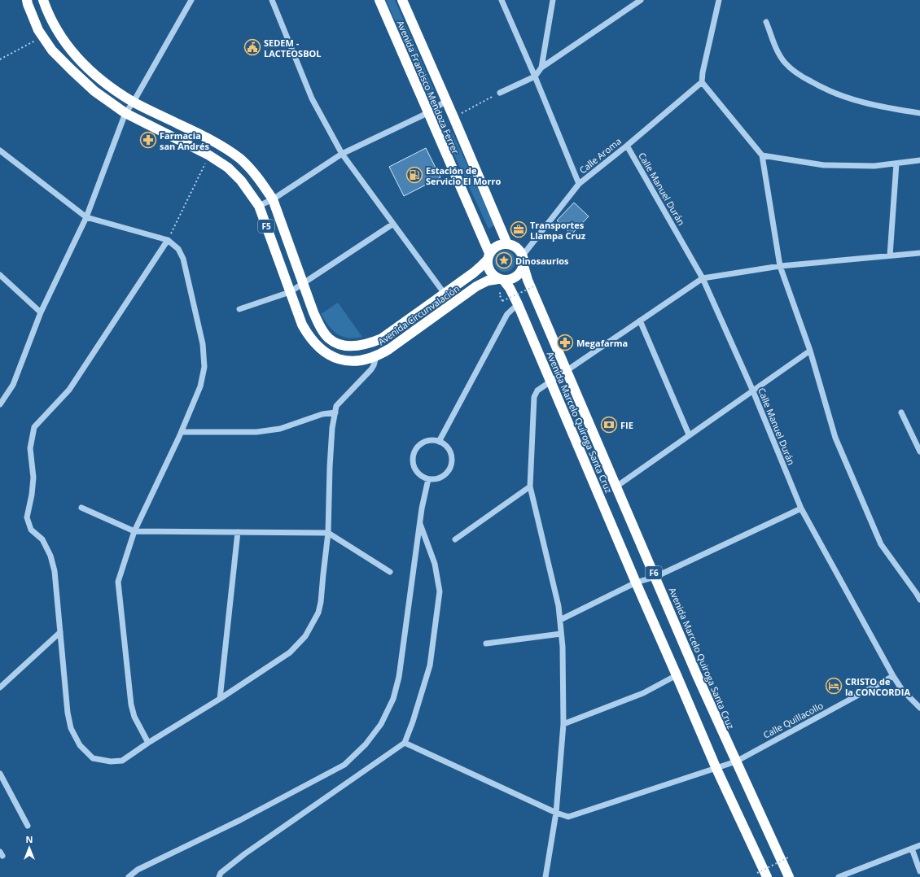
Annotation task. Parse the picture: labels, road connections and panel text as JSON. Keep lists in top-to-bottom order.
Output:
{
  "streets": {
    "highway": [
      "Avenida Francisco Mendoza Ferrer",
      "F5",
      "Avenida Circunvalación",
      "Avenida Marcelo Quiroga Santa Cruz",
      "F6"
    ],
    "street": ["Calle Aroma", "Calle Manuel Durán", "Calle Quillacollo"]
  },
  "crossings": [
    ["Avenida Francisco Mendoza Ferrer", "Calle Aroma"],
    ["Avenida Francisco Mendoza Ferrer", "F5"],
    ["Avenida Francisco Mendoza Ferrer", "Avenida Circunvalación"],
    ["Avenida Francisco Mendoza Ferrer", "Avenida Marcelo Quiroga Santa Cruz"],
    ["Calle Aroma", "Calle Manuel Durán"],
    ["Calle Aroma", "F5"],
    ["Calle Aroma", "Avenida Circunvalación"],
    ["Calle Aroma", "Avenida Marcelo Quiroga Santa Cruz"],
    ["Calle Manuel Durán", "Calle Quillacollo"],
    ["F5", "Avenida Circunvalación"],
    ["F5", "Avenida Marcelo Quiroga Santa Cruz"],
    ["Avenida Circunvalación", "Avenida Marcelo Quiroga Santa Cruz"],
    ["Avenida Marcelo Quiroga Santa Cruz", "Calle Quillacollo"]
  ],
  "places": {
    "public building": ["SEDEM - LACTEOSBOL"],
    "pharmacy": ["Farmacia san Andrés", "Megafarma"],
    "fuel station": ["Estación de Servicio El Morro"],
    "office": ["Transportes Llampa Cruz"],
    "place": ["Dinosaurios"],
    "bank": ["FIE"],
    "hotel": ["CRISTO de la CONCORDIA"]
  },
  "north": "top"
}
